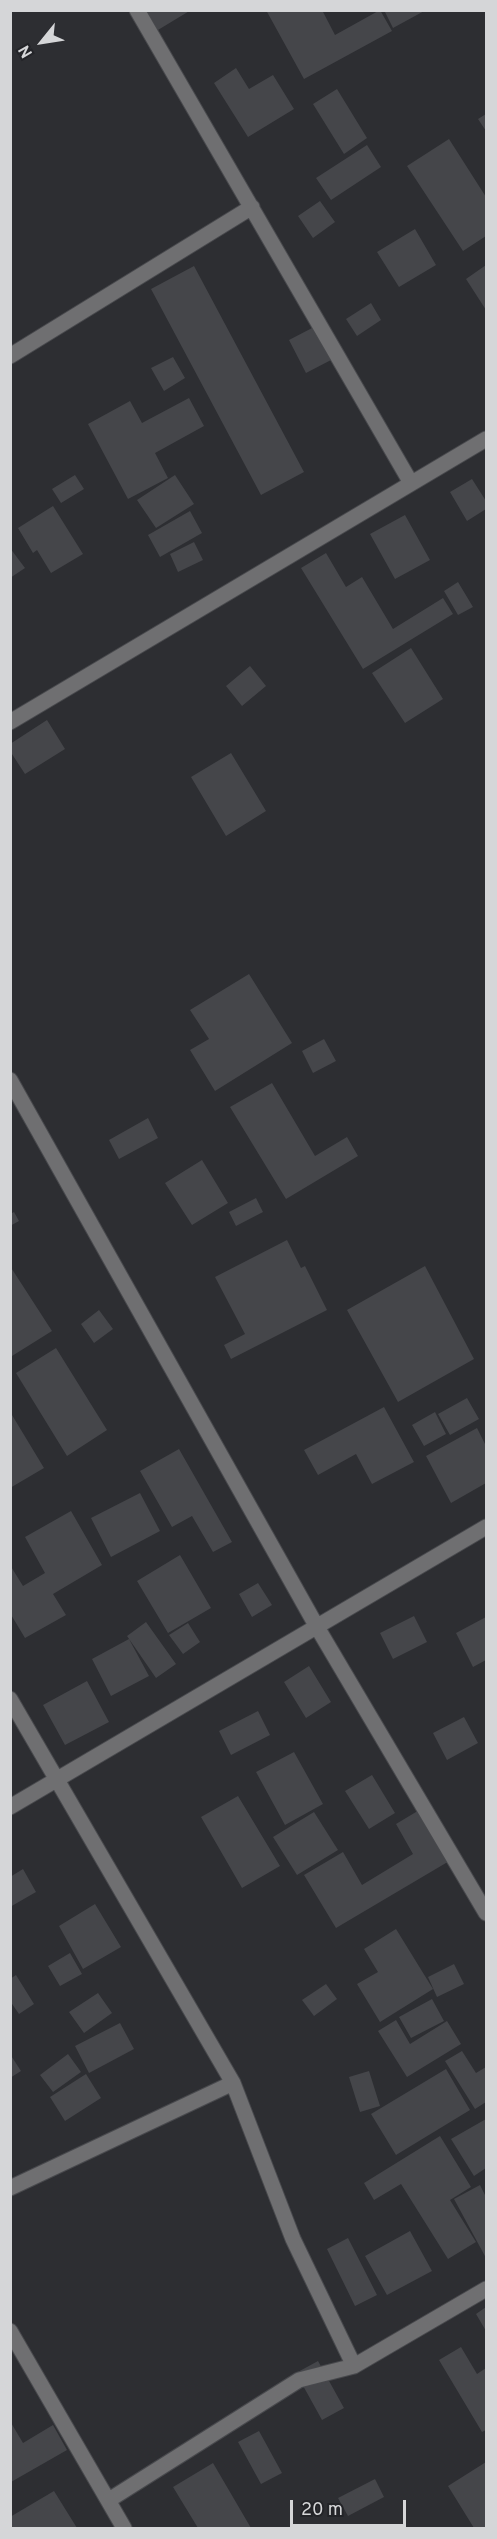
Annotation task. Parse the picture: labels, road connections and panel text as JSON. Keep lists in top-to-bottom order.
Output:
{
  "scale_bar": "20 m",
  "north": "bottom left"
}
